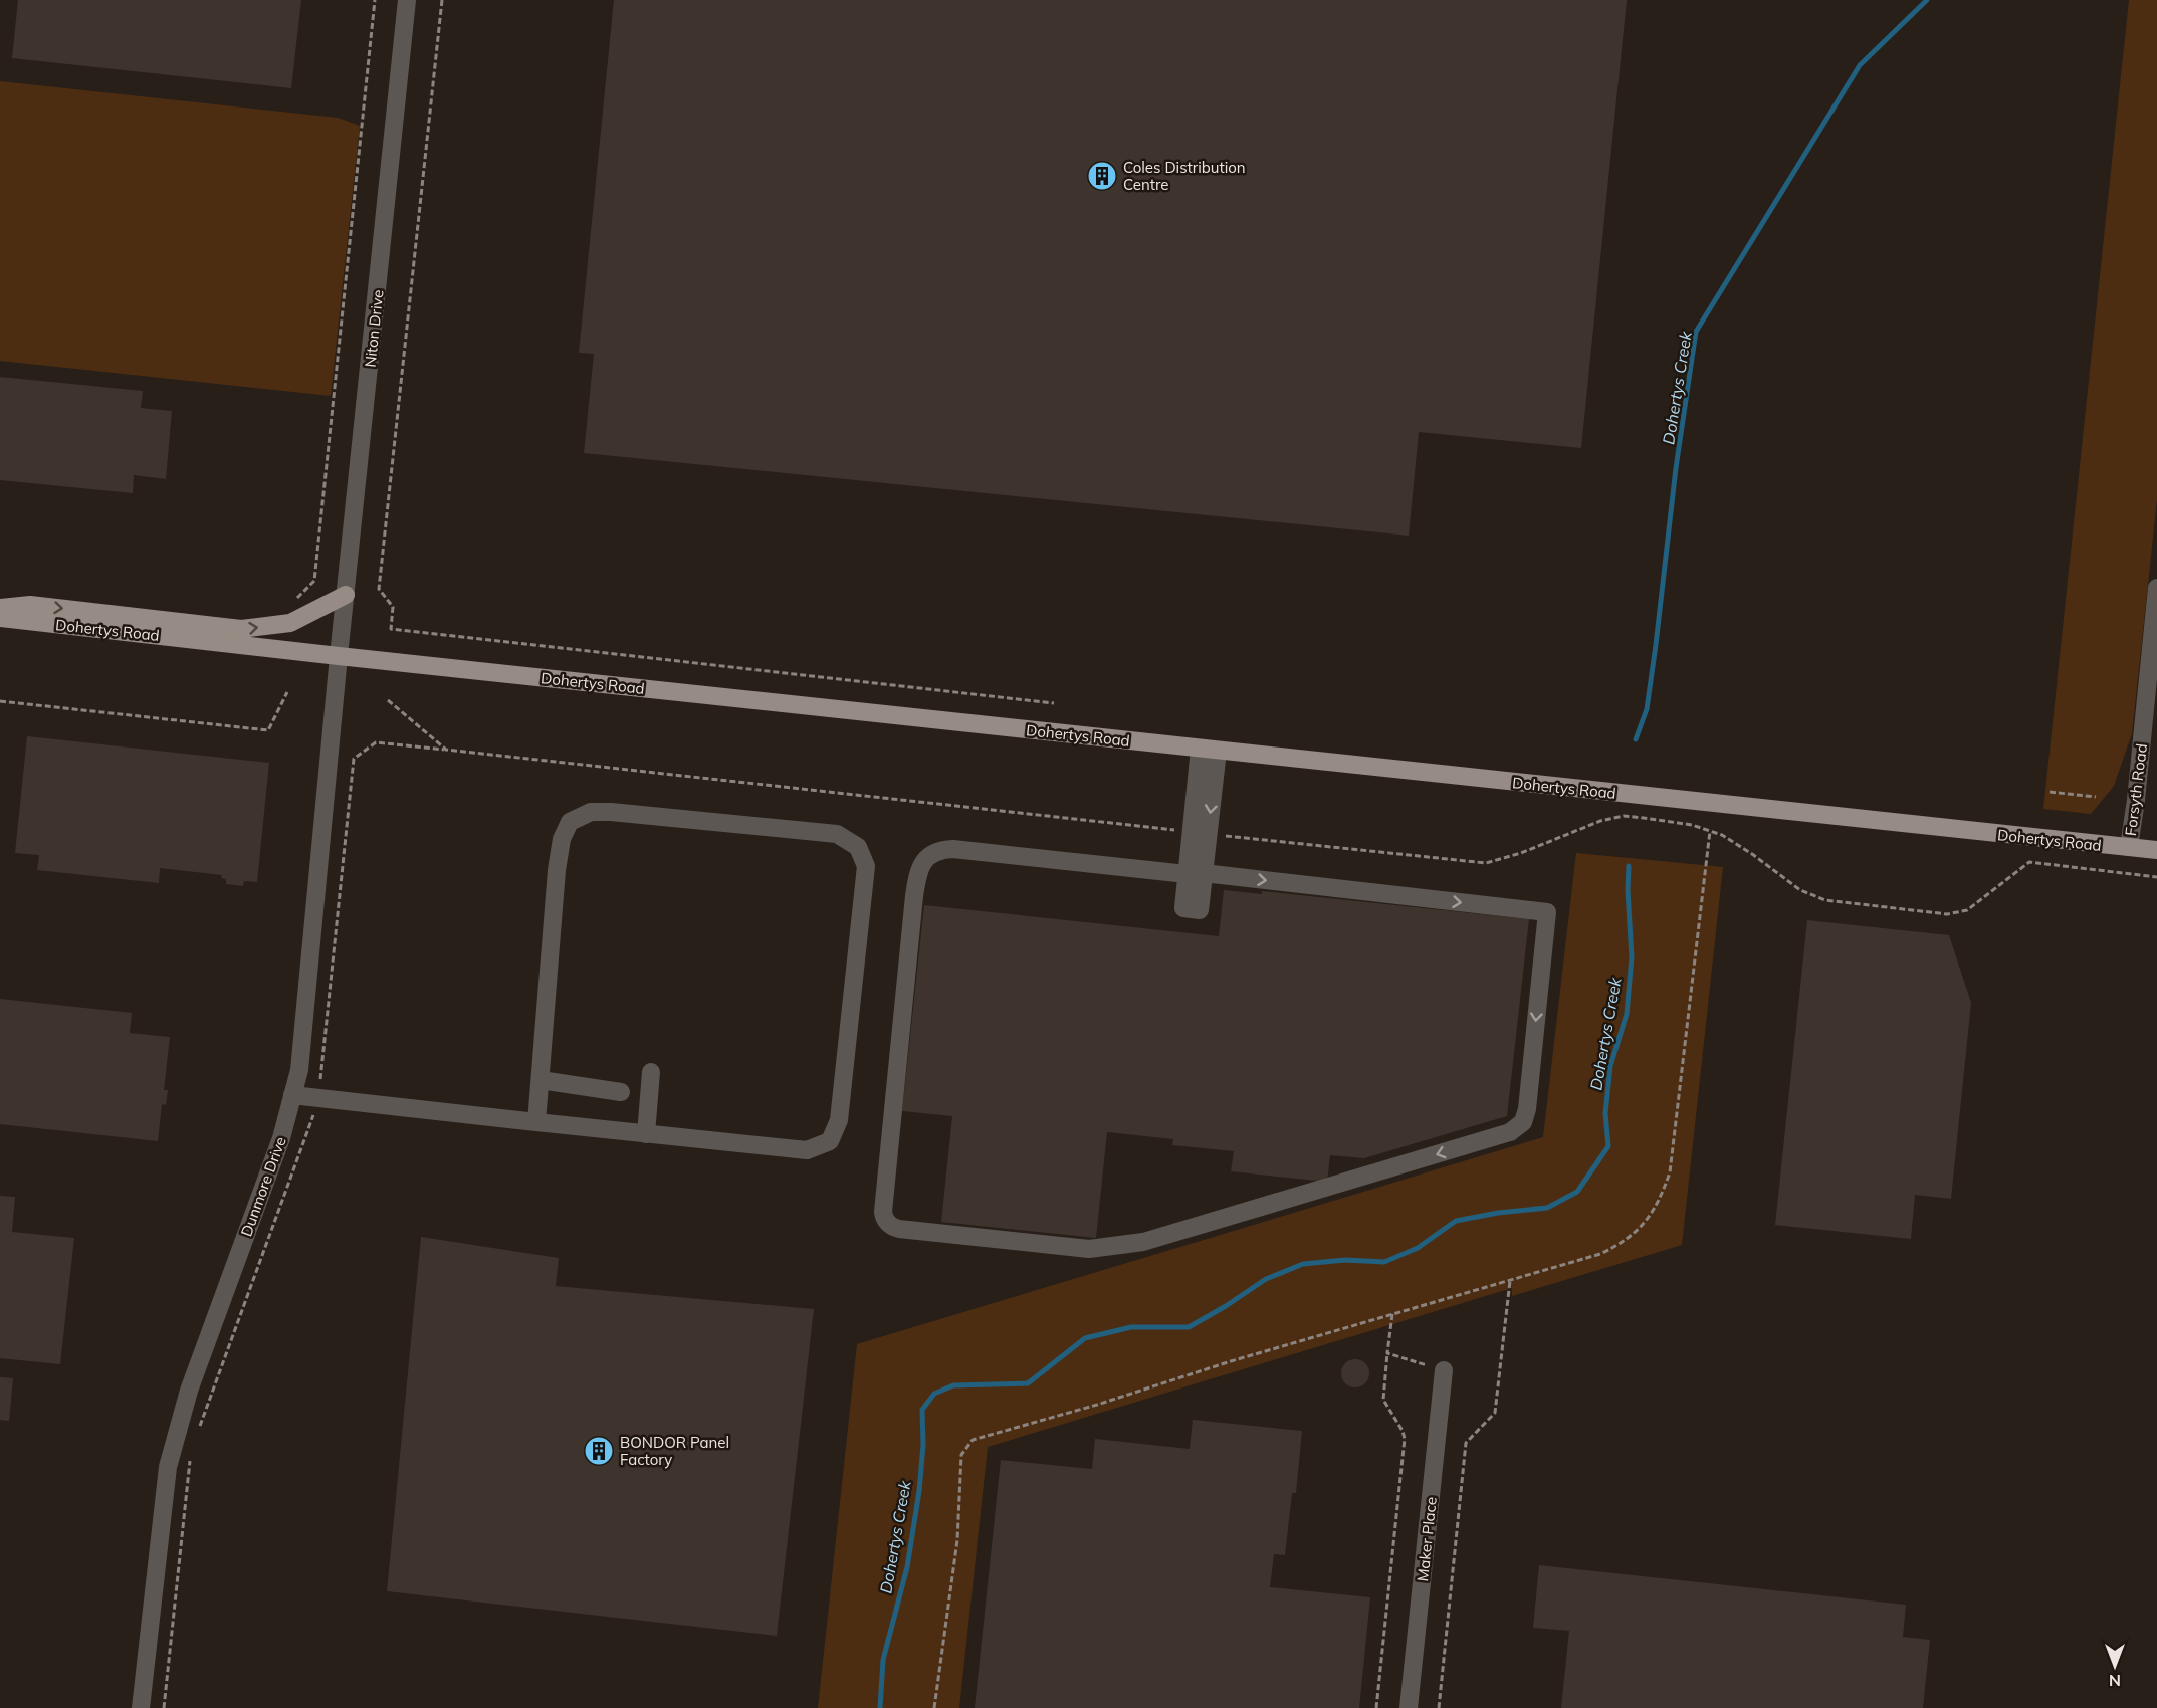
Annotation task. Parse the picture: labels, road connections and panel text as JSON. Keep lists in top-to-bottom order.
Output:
{
  "streets": {
    "main road": ["Dohertys Road"],
    "street": [
      "Niton Drive",
      "Forsyth Road",
      "Dunmore Drive",
      "Maker Place"
    ]
  },
  "crossings": [
    ["Niton Drive", "Dohertys Road"],
    ["Niton Drive", "Dunmore Drive"],
    ["Dohertys Road", "Forsyth Road"],
    ["Dohertys Road", "Dunmore Drive"]
  ],
  "water": ["Dohertys Creek"],
  "places": {
    "building": ["Coles Distribution Centre", "BONDOR Panel Factory"]
  },
  "north": "bottom"
}
